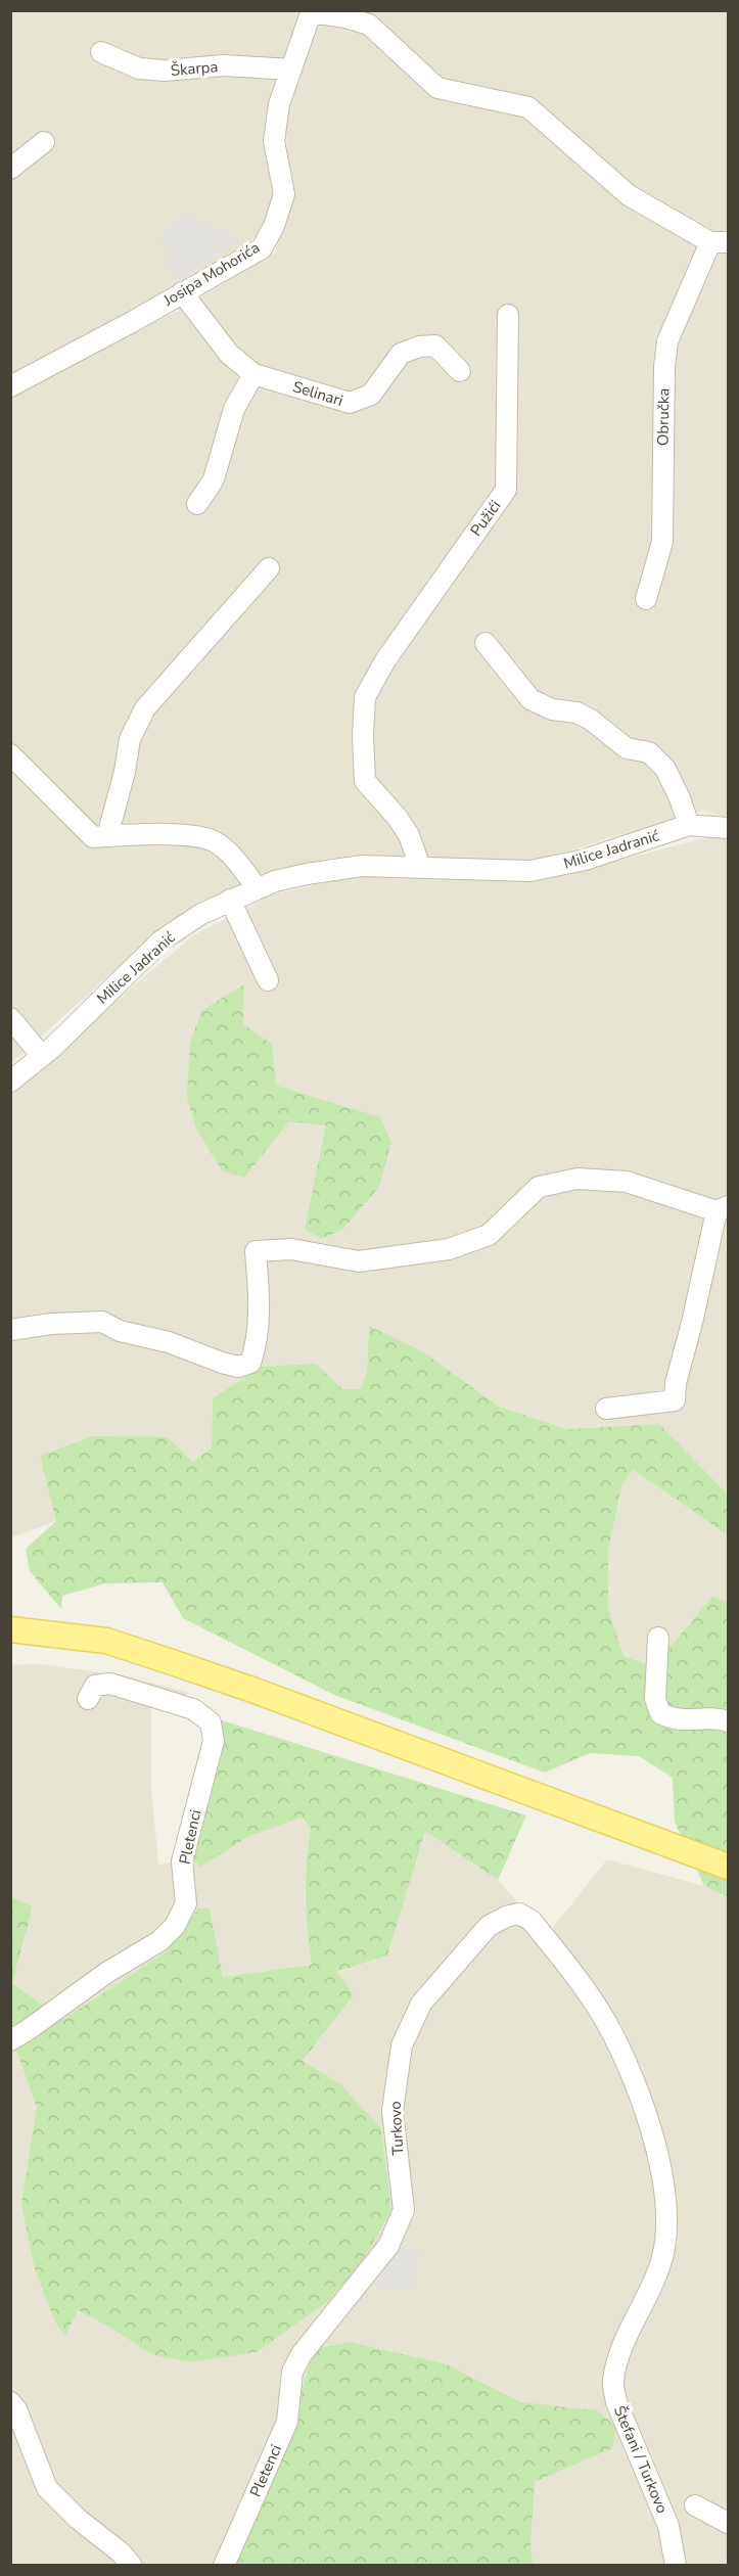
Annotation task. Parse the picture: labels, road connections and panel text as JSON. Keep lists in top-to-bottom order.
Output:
{
  "streets": {
    "street": [
      "Škarpa",
      "Josipa Mohorića",
      "Selinari",
      "Obručka",
      "Pužići",
      "Milice Jadranić",
      "Pletenci",
      "Turkovo",
      "Štefani / Turkovo"
    ]
  },
  "crossings": [
    ["Škarpa", "Josipa Mohorića"],
    ["Josipa Mohorića", "Selinari"],
    ["Pužići", "Milice Jadranić"],
    ["Pletenci", "Turkovo"],
    ["Turkovo", "Štefani / Turkovo"]
  ]
}
